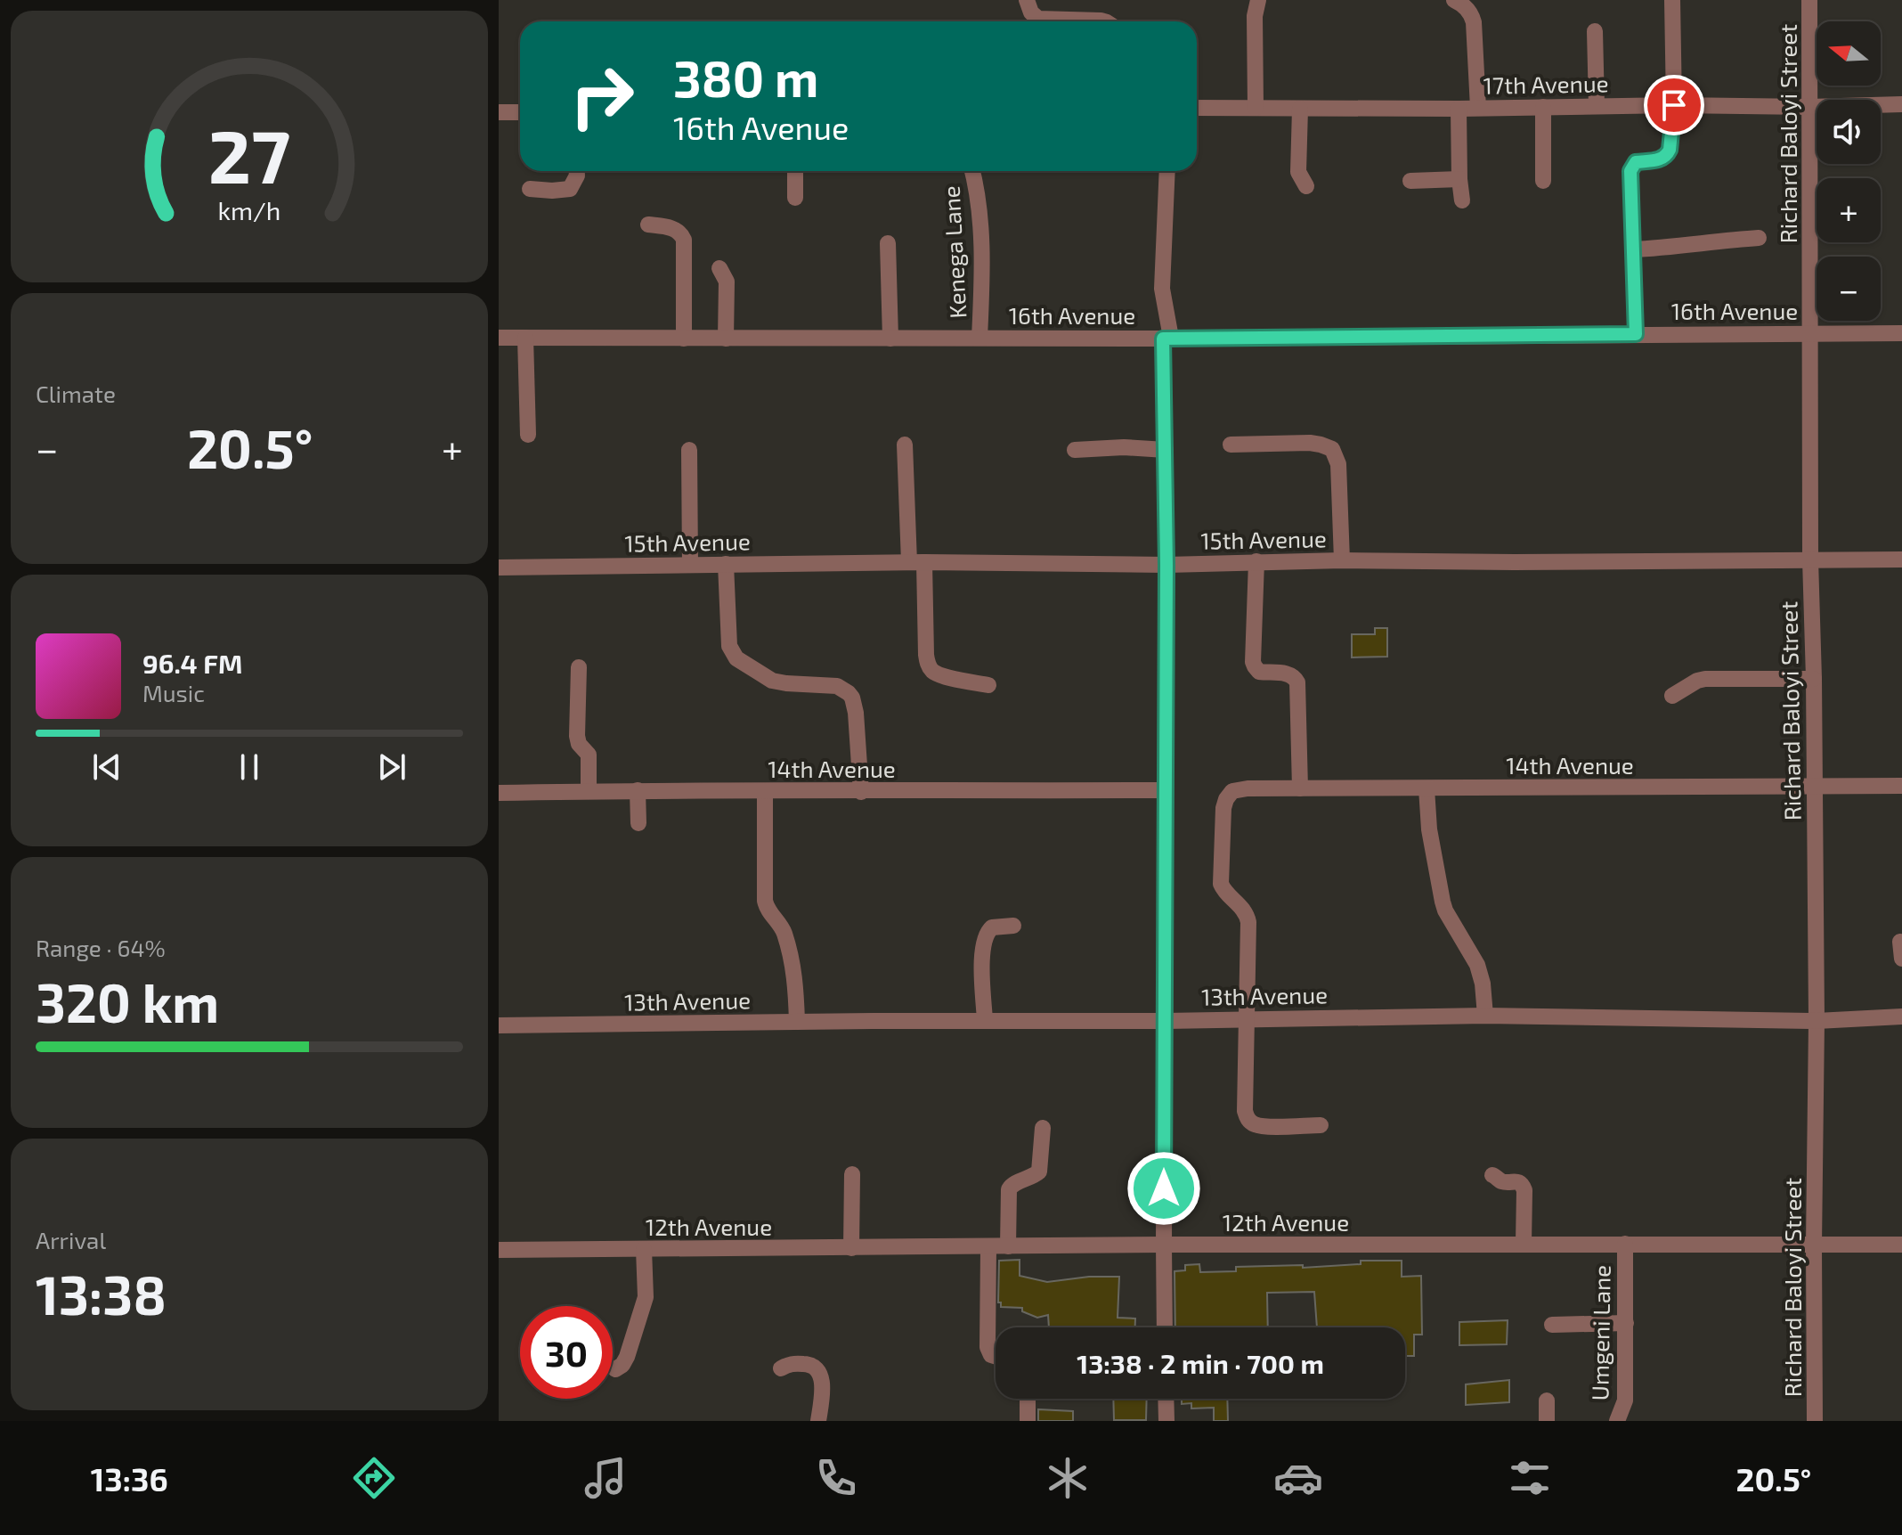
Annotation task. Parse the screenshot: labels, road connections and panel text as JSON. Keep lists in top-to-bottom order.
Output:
{
  "streets": {
    "street": [
      "17th Avenue",
      "Richard Baloyi Street",
      "Kenega Lane",
      "16th Avenue",
      "15th Avenue",
      "14th Avenue",
      "13th Avenue",
      "12th Avenue",
      "Umgeni Lane"
    ]
  },
  "crossings": [
    ["17th Avenue", "Richard Baloyi Street"],
    ["Richard Baloyi Street", "16th Avenue"],
    ["Richard Baloyi Street", "15th Avenue"],
    ["Richard Baloyi Street", "14th Avenue"],
    ["Richard Baloyi Street", "13th Avenue"],
    ["Richard Baloyi Street", "12th Avenue"],
    ["Kenega Lane", "16th Avenue"],
    ["14th Avenue", "13th Avenue"],
    ["12th Avenue", "Umgeni Lane"]
  ],
  "north": "left",
  "page": {
    "map_buttons": ["+", "−"],
    "turn": ["380 m", "16th Avenue"],
    "tile": [
      "Climate",
      ["Range · 64%", "320 km"],
      ["Arrival", "13:38"]
    ],
    "heat": ["−", "20.5°", "+"],
    "song": ["96.4 FM", "Music"],
    "limit": "30",
    "trip": "13:38 · 2 min · 700 m",
    "tabs": ["13:36", "20.5°"],
    "gauge": ["27", "km/h"]
  }
}
